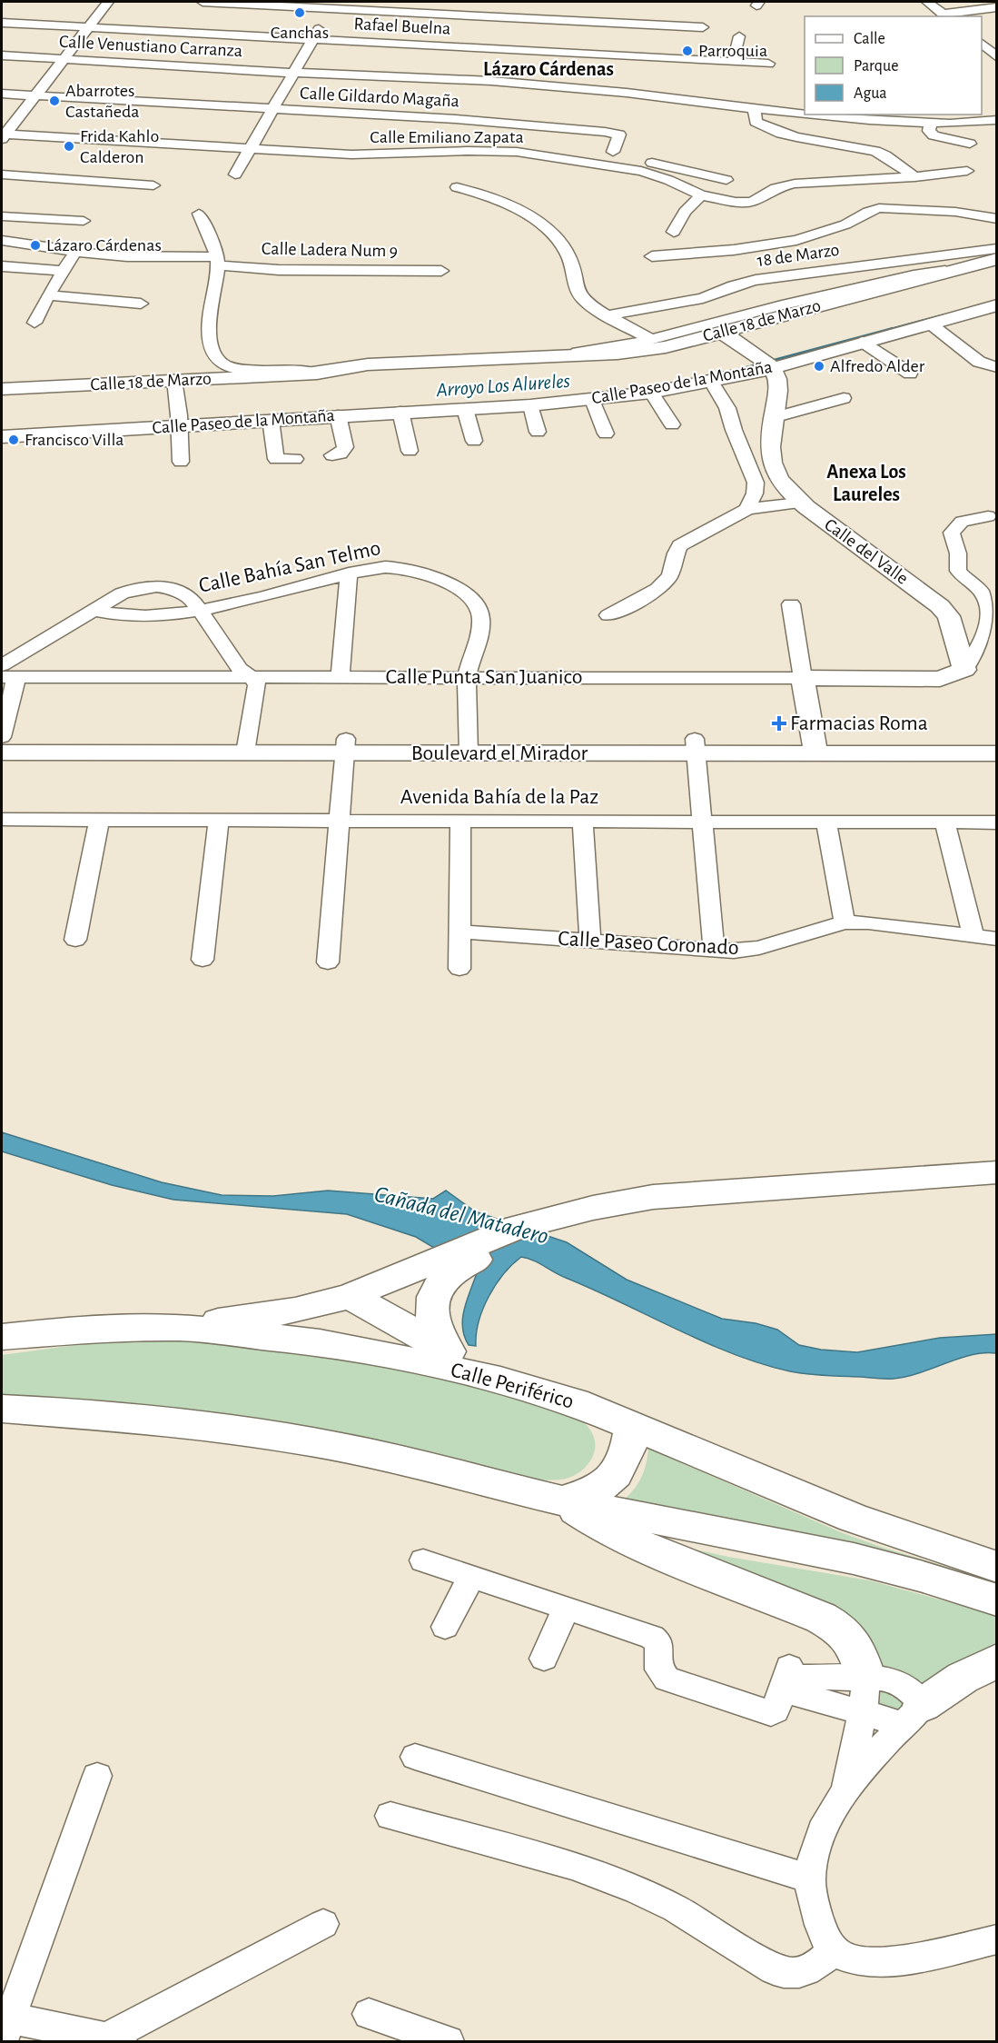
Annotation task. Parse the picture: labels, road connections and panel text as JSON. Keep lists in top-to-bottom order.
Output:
{
  "streets": {
    "highway": ["Calle Periférico"],
    "main road": [
      "Calle 18 de Marzo",
      "Calle Paseo de la Montaña",
      "Calle del Valle",
      "Calle Punta San Juanico",
      "Boulevard el Mirador"
    ],
    "street": [
      "Rafael Buelna",
      "Calle Venustiano Carranza",
      "Calle Gildardo Magaña",
      "Calle Emiliano Zapata",
      "Calle Ladera Num 9",
      "18 de Marzo",
      "Calle Bahía San Telmo",
      "Avenida Bahía de la Paz",
      "Calle Paseo Coronado"
    ]
  },
  "crossings": [
    ["Calle Paseo de la Montaña", "Calle del Valle"],
    ["Calle del Valle", "Calle Punta San Juanico"],
    ["Calle Bahía San Telmo", "Calle Punta San Juanico"],
    ["Calle Bahía San Telmo", "Boulevard el Mirador"]
  ],
  "districts": ["Lázaro Cárdenas", "Anexa Los Laureles"],
  "water": ["Arroyo Los Alureles", "Cañada del Matadero"],
  "places": {
    "other": [
      "Canchas",
      "Parroquia",
      "Abarrotes Castañeda",
      "Frida Kahlo Calderon",
      "Lázaro Cárdenas",
      "Alfredo Alder",
      "Francisco Villa"
    ],
    "health": ["Farmacias Roma"]
  },
  "legend": ["Calle", "Parque", "Agua"]
}
